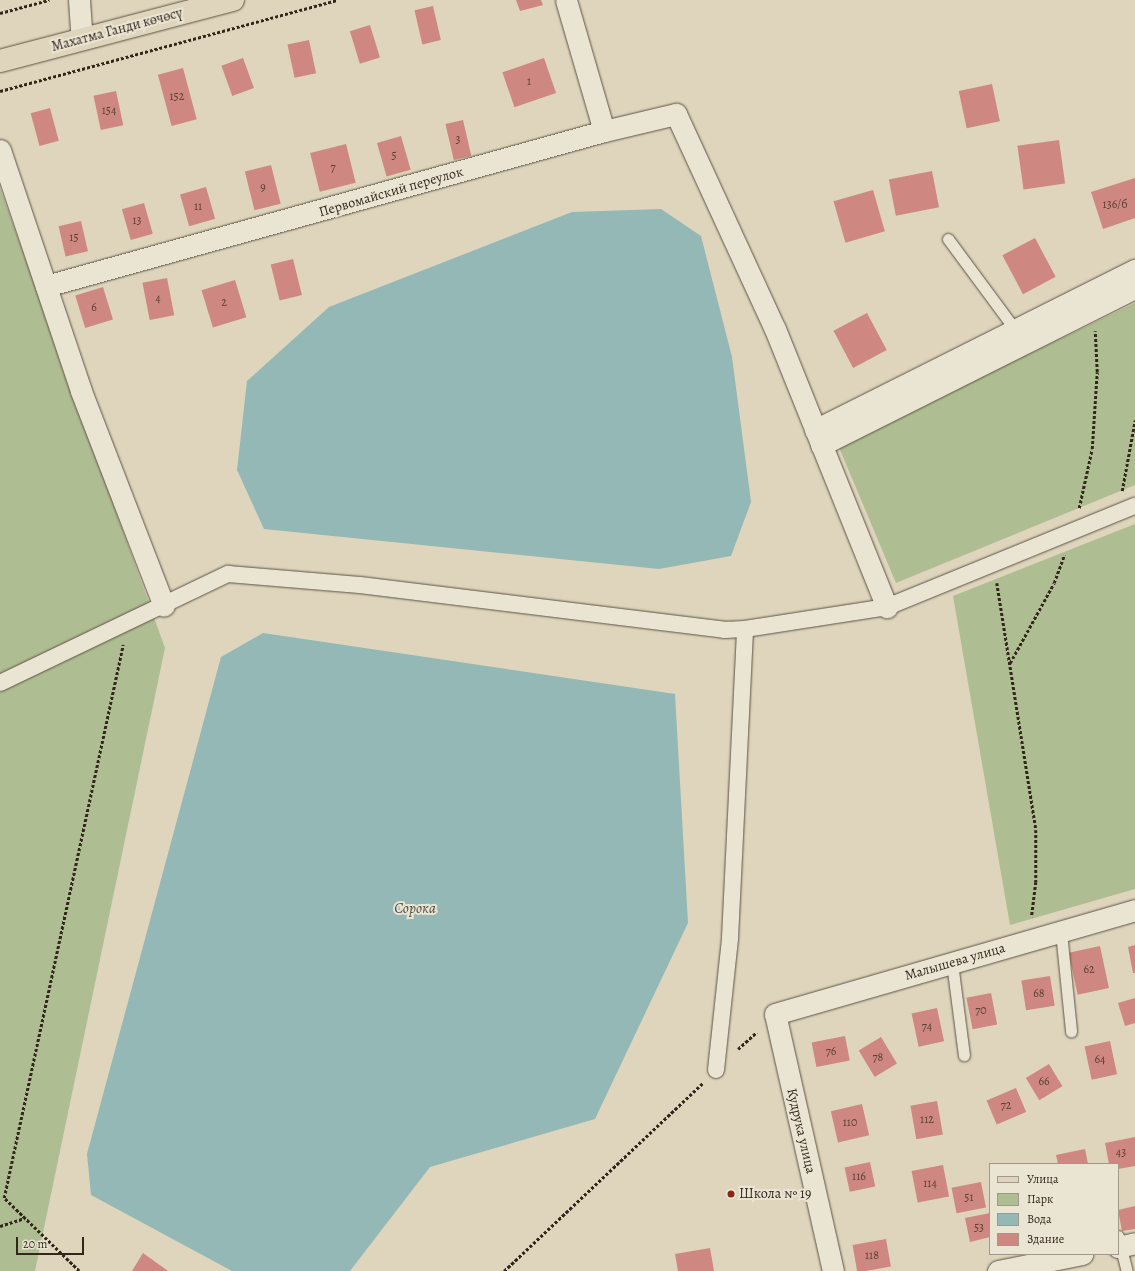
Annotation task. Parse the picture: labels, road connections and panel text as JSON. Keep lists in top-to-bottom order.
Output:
{
  "streets": {
    "main road": ["Махатма Ганди көчөсү"],
    "street": ["Первомайский переулок", "Малышева улица", "Кудрука улица"]
  },
  "crossings": [
    ["Малышева улица", "Кудрука улица"]
  ],
  "water": ["Сорока"],
  "places": ["Школа № 19"],
  "house_numbers": [
    "1",
    "152",
    "154",
    "3",
    "5",
    "7",
    "9",
    "136/б",
    "11",
    "13",
    "15",
    "4",
    "2",
    "6",
    "62",
    "68",
    "70",
    "74",
    "76",
    "78",
    "64",
    "66",
    "72",
    "112",
    "110",
    "43",
    "116",
    "114",
    "51",
    "53",
    "118"
  ],
  "legend": [
    "Улица",
    "Парк",
    "Вода",
    "Здание"
  ],
  "scale_bar": "20 m"
}
